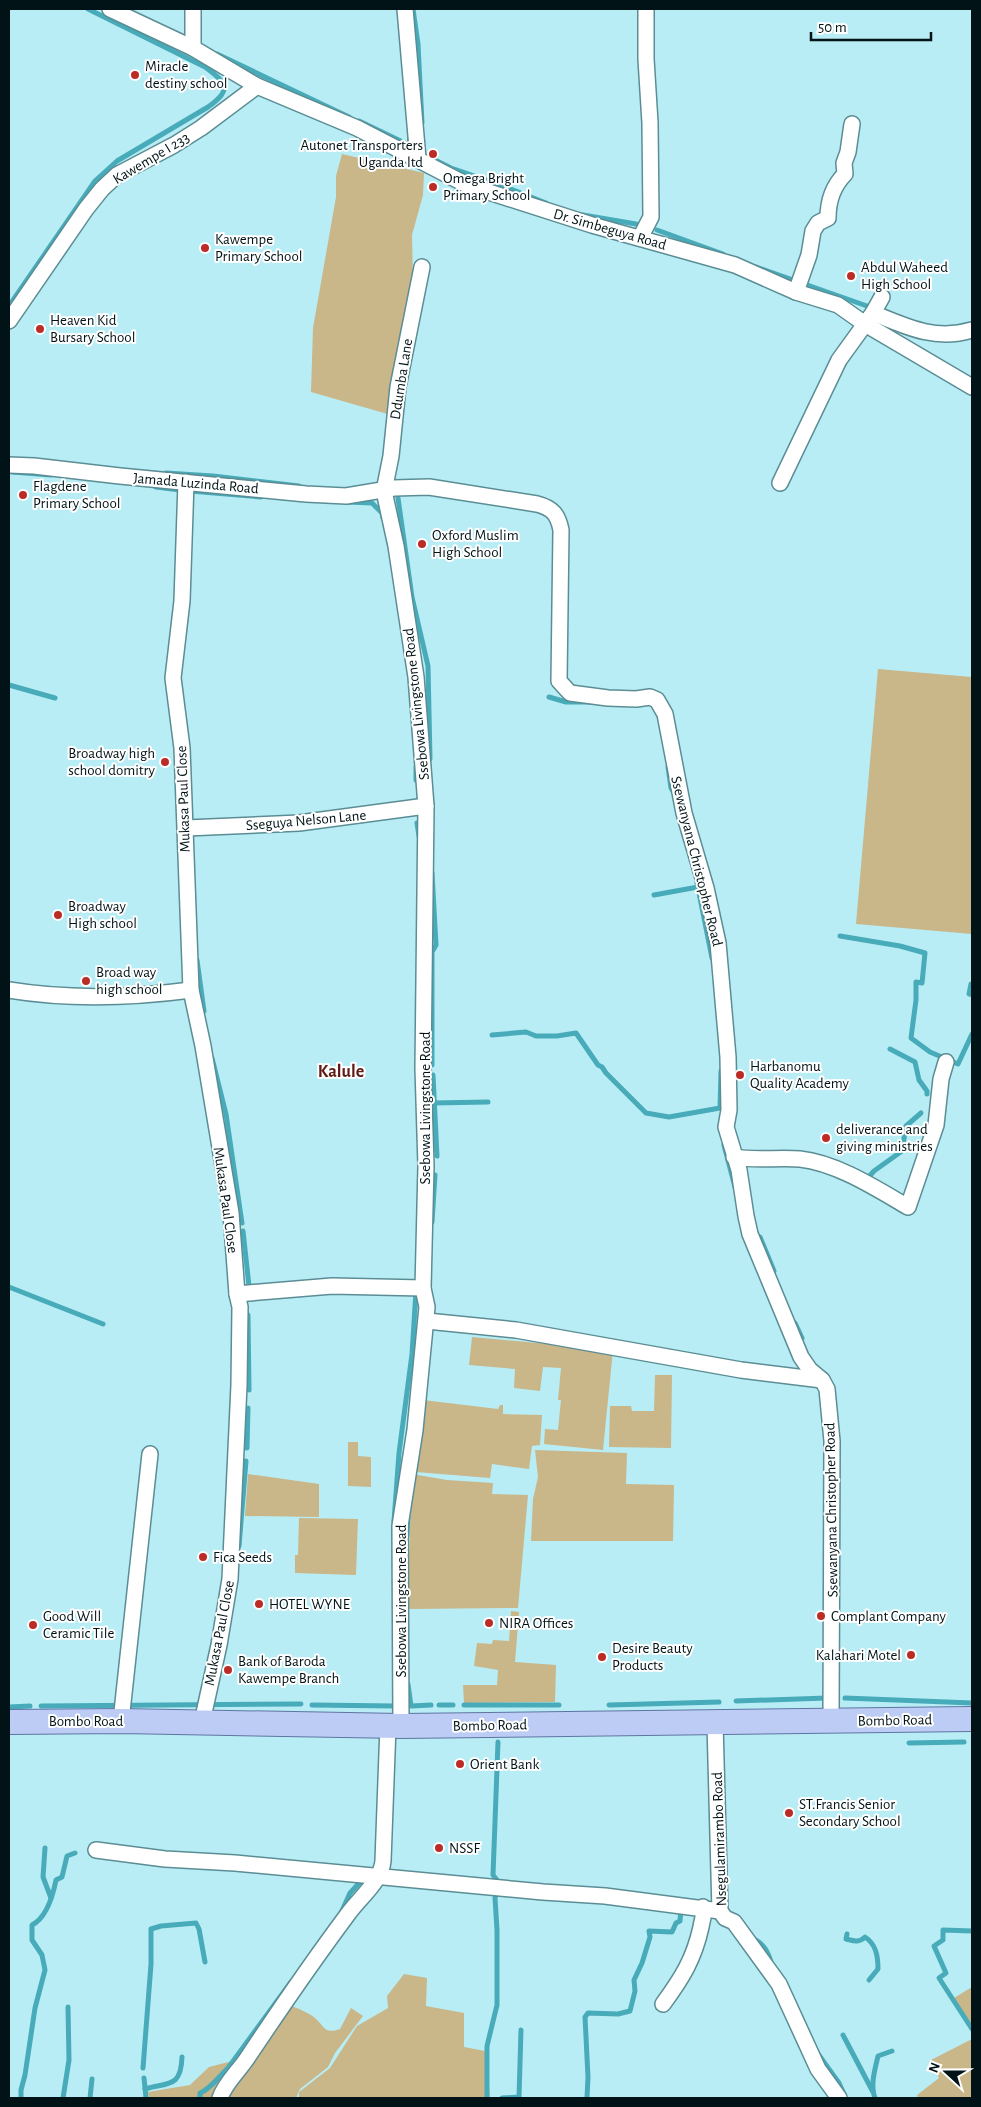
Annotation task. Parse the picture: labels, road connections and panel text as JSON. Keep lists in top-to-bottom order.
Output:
{
  "streets": {
    "main road": ["Bombo Road"],
    "street": [
      "Kawempe I 233",
      "Dr. Simbeguya Road",
      "Ddumba Lane",
      "Jamada Luzinda Road",
      "Ssebowa Livingstone Road",
      "Mukasa Paul Close",
      "Sseguya Nelson Lane",
      "Ssewanyana Christopher Road",
      "Nsegulamirambo Road"
    ]
  },
  "crossings": [
    ["Kawempe I 233", "Dr. Simbeguya Road"],
    ["Ddumba Lane", "Jamada Luzinda Road"],
    ["Ddumba Lane", "Ssebowa Livingstone Road"],
    ["Ddumba Lane", "Ssewanyana Christopher Road"],
    ["Jamada Luzinda Road", "Ssebowa Livingstone Road"],
    ["Jamada Luzinda Road", "Mukasa Paul Close"],
    ["Jamada Luzinda Road", "Ssewanyana Christopher Road"],
    ["Ssebowa Livingstone Road", "Sseguya Nelson Lane"],
    ["Ssebowa Livingstone Road", "Ssewanyana Christopher Road"],
    ["Ssebowa Livingstone Road", "Bombo Road"],
    ["Mukasa Paul Close", "Sseguya Nelson Lane"],
    ["Mukasa Paul Close", "Bombo Road"],
    ["Ssewanyana Christopher Road", "Bombo Road"],
    ["Bombo Road", "Nsegulamirambo Road"]
  ],
  "districts": ["Kalule"],
  "places": [
    "Miracle destiny school",
    "Autonet Transporters Uganda ltd",
    "Omega Bright Primary School",
    "Kawempe Primary School",
    "Abdul Waheed High School",
    "Heaven Kid Bursary School",
    "Flagdene Primary School",
    "Oxford Muslim High School",
    "Broadway high school domitry",
    "Broadway High school",
    "Broad way high school",
    "Harbanomu Quality Academy",
    "deliverance and giving ministries",
    "Fica Seeds",
    "HOTEL WYNE",
    "Complant Company",
    "NIRA Offices",
    "Good Will Ceramic Tile",
    "Kalahari Motel",
    "Desire Beauty Products",
    "Bank of Baroda Kawempe Branch",
    "Orient Bank",
    "ST.Francis Senior Secondary School",
    "NSSF"
  ],
  "scale_bar": "50 m",
  "north": "left"
}
